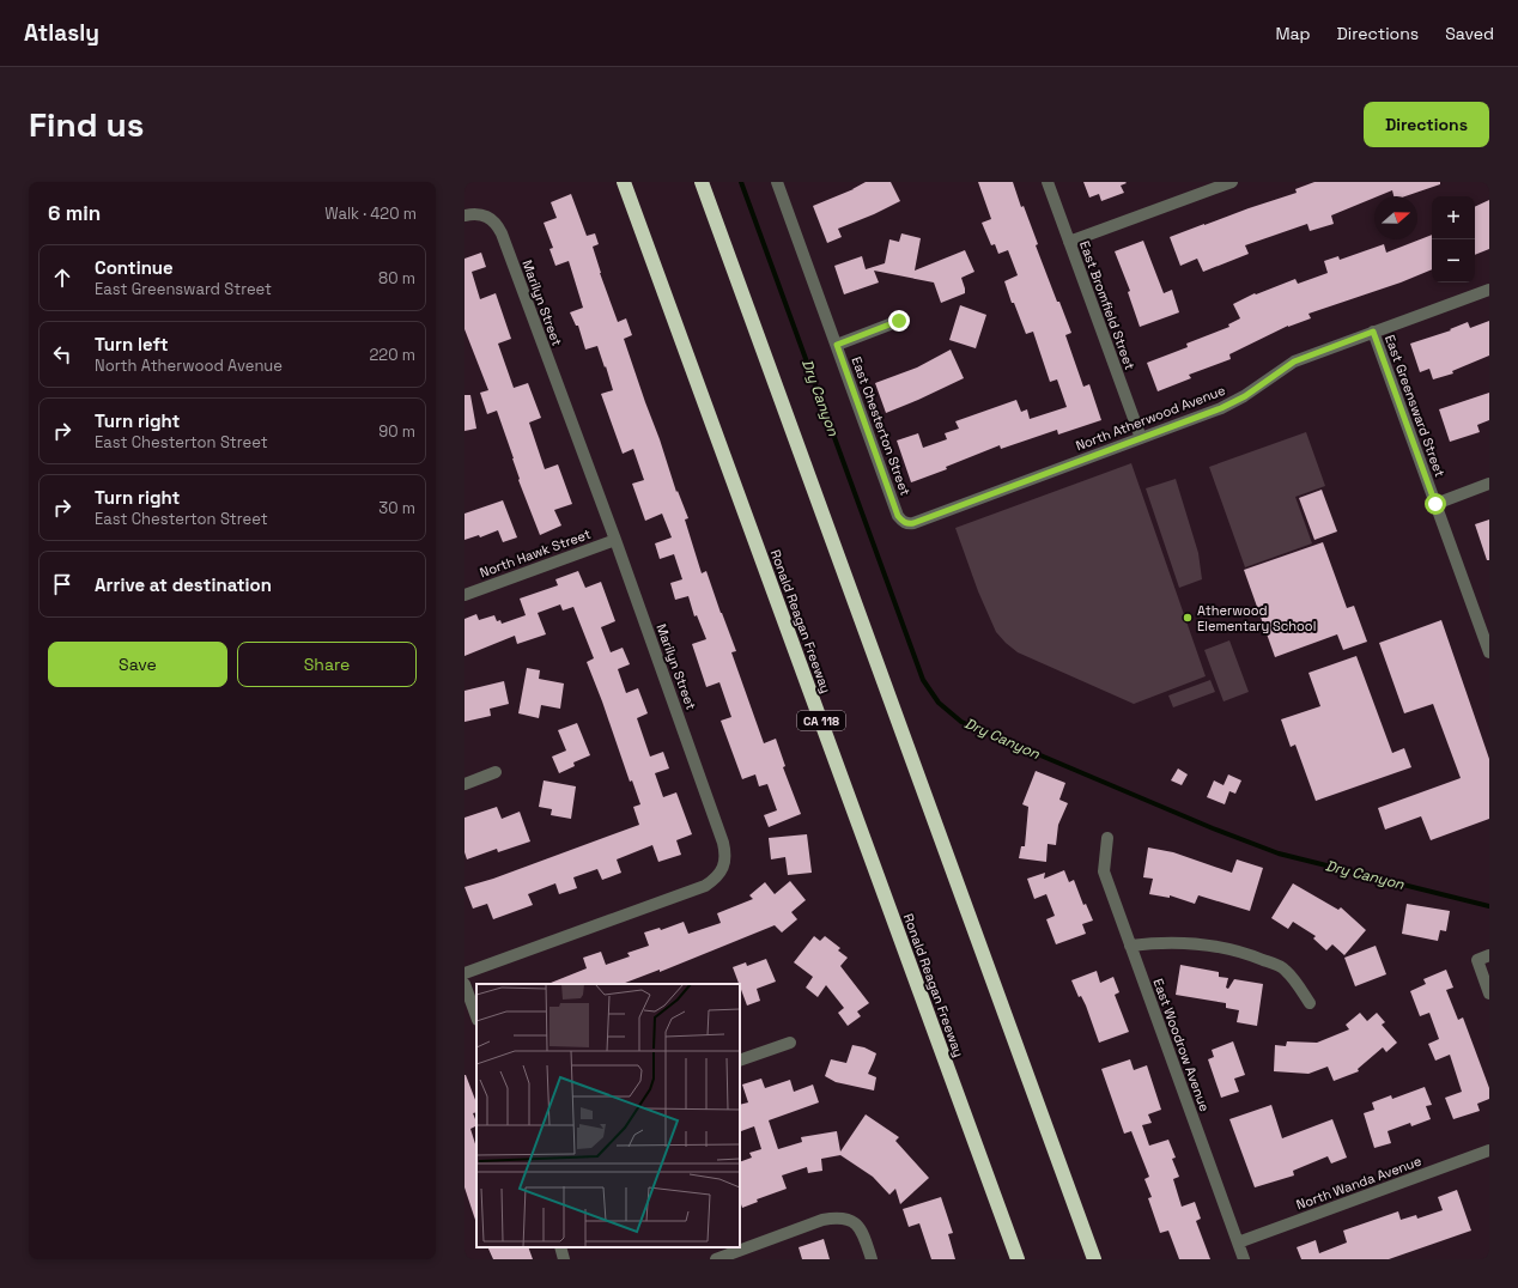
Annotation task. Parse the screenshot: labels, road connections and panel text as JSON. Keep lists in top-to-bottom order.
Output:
{
  "streets": {
    "highway": ["Ronald Reagan Freeway", "CA 118"],
    "street": [
      "Marilyn Street",
      "East Bromfield Street",
      "East Greensward Street",
      "North Atherwood Avenue",
      "East Chesterton Street",
      "North Hawk Street",
      "East Woodrow Avenue",
      "North Wanda Avenue"
    ]
  },
  "crossings": [
    ["Marilyn Street", "North Hawk Street"],
    ["East Bromfield Street", "North Atherwood Avenue"],
    ["East Greensward Street", "North Atherwood Avenue"],
    ["North Atherwood Avenue", "East Chesterton Street"],
    ["East Woodrow Avenue", "North Wanda Avenue"]
  ],
  "water": ["Dry Canyon"],
  "places": ["Atherwood Elementary School"],
  "north": "right",
  "page": {
    "header": "Atlasly",
    "nav": ["Map", "Directions", "Saved"],
    "buttons": [
      "Directions",
      ["Save", "Share"]
    ],
    "title": "Find us",
    "heading": ["6 min", "Walk · 420 m"],
    "map_buttons": ["+", "−"],
    "list": [
      ["Continue", "East Greensward Street", "80 m"],
      ["Turn left", "North Atherwood Avenue", "220 m"],
      ["Turn right", "East Chesterton Street", "90 m"],
      ["Turn right", "East Chesterton Street", "30 m"],
      "Arrive at destination"
    ]
  }
}
